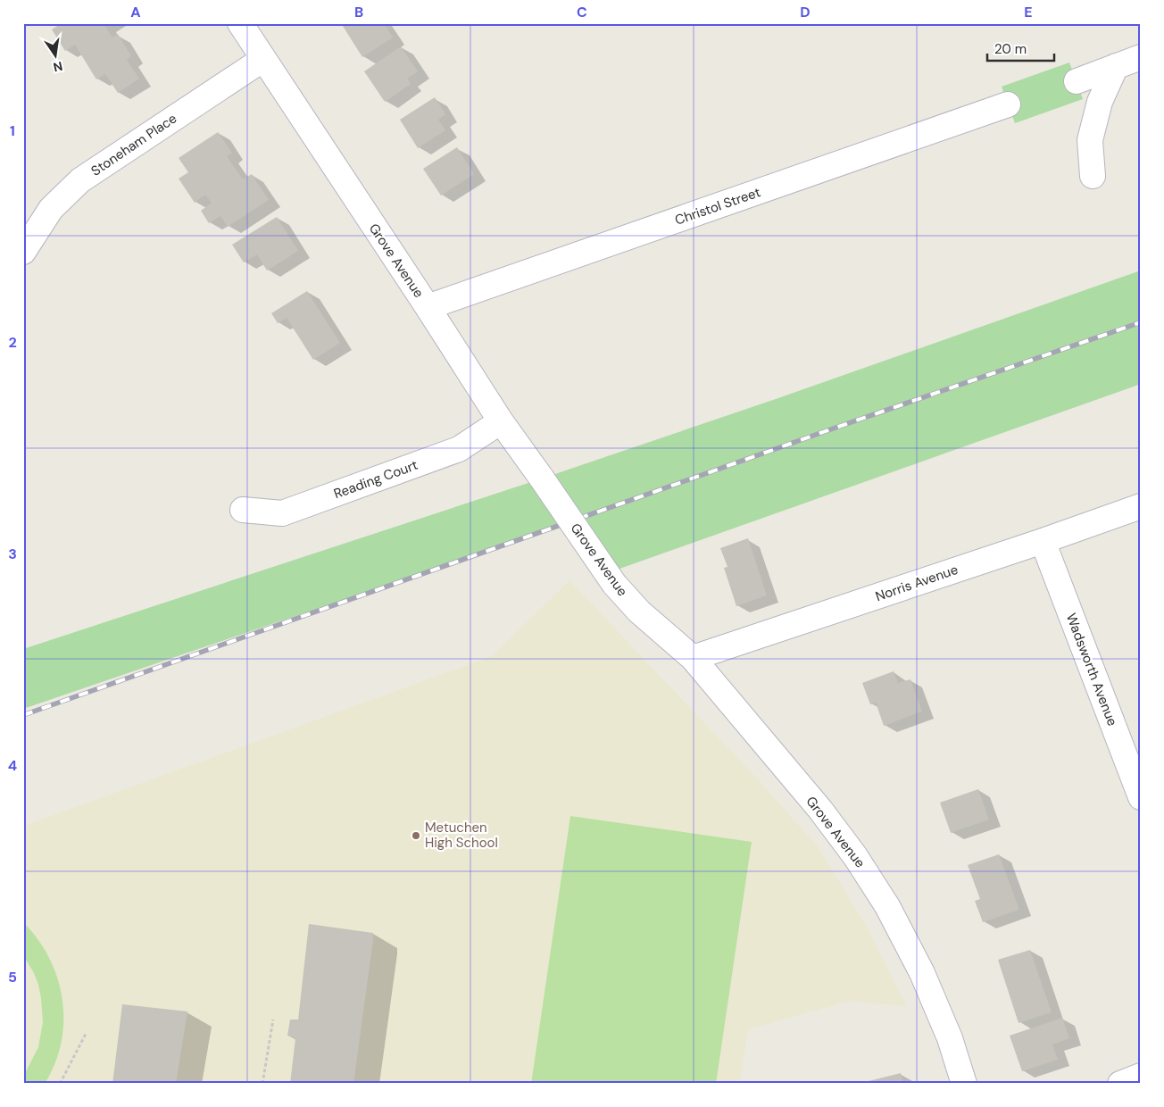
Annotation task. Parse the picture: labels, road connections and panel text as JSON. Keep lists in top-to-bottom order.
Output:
{
  "streets": {
    "street": [
      "Stoneham Place",
      "Christol Street",
      "Grove Avenue",
      "Reading Court",
      "Norris Avenue",
      "Wadsworth Avenue"
    ]
  },
  "crossings": [
    ["Stoneham Place", "Grove Avenue"],
    ["Christol Street", "Grove Avenue"],
    ["Grove Avenue", "Reading Court"],
    ["Grove Avenue", "Norris Avenue"],
    ["Norris Avenue", "Wadsworth Avenue"]
  ],
  "places": ["Metuchen High School"],
  "scale_bar": "20 m",
  "north": "bottom",
  "grid": {
    "columns": [
      "A",
      "B",
      "C",
      "D",
      "E"
    ],
    "rows": [
      "1",
      "2",
      "3",
      "4",
      "5"
    ]
  }
}
